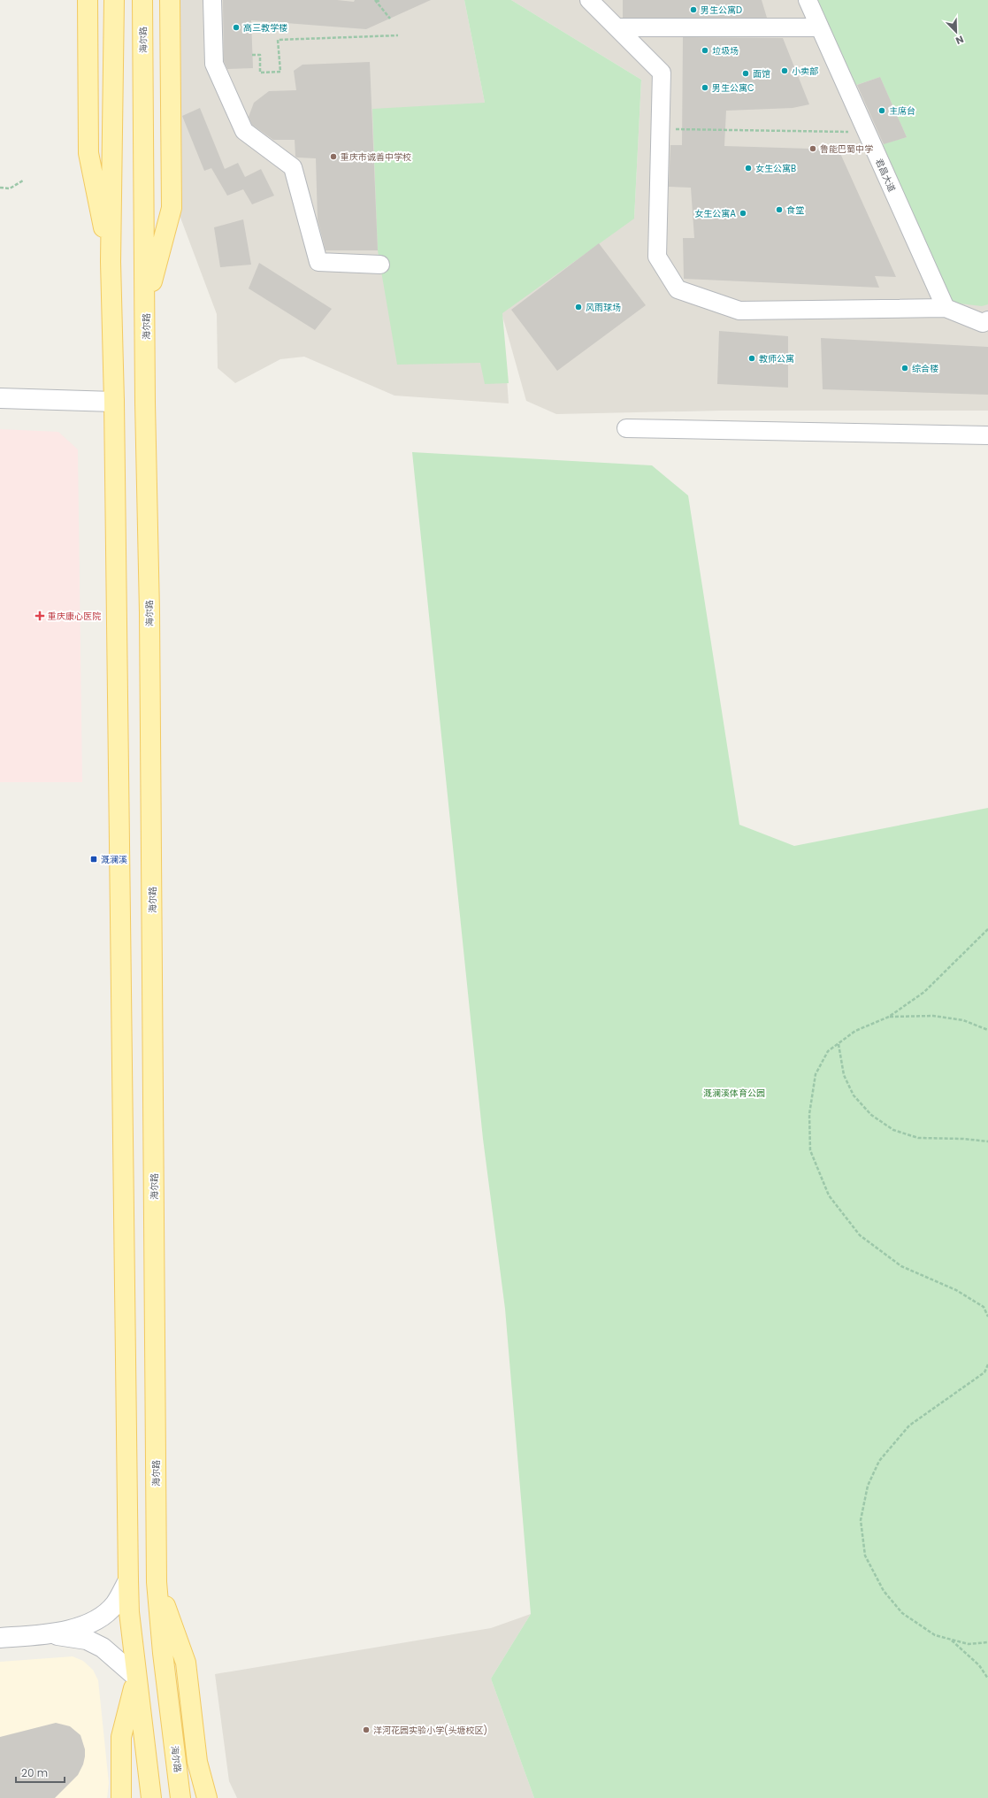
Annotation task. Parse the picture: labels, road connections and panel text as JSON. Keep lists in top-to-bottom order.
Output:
{
  "streets": {
    "main road": ["海尔路"],
    "street": ["君昌大道"]
  },
  "parks": ["溉澜溪体育公园"],
  "places": {
    "other": [
      "男生公寓D",
      "高三教学楼",
      "垃圾场",
      "小卖部",
      "面馆",
      "男生公寓C",
      "主席台",
      "鲁能巴蜀中学",
      "重庆市诚善中学校",
      "女生公寓B",
      "食堂",
      "女生公寓A",
      "风雨球场",
      "教师公寓",
      "综合楼",
      "洋河花园实验小学(头塘校区)"
    ],
    "health": ["重庆康心医院"],
    "transit": ["溉澜溪"]
  },
  "scale_bar": "20 m",
  "north": "bottom right"
}
